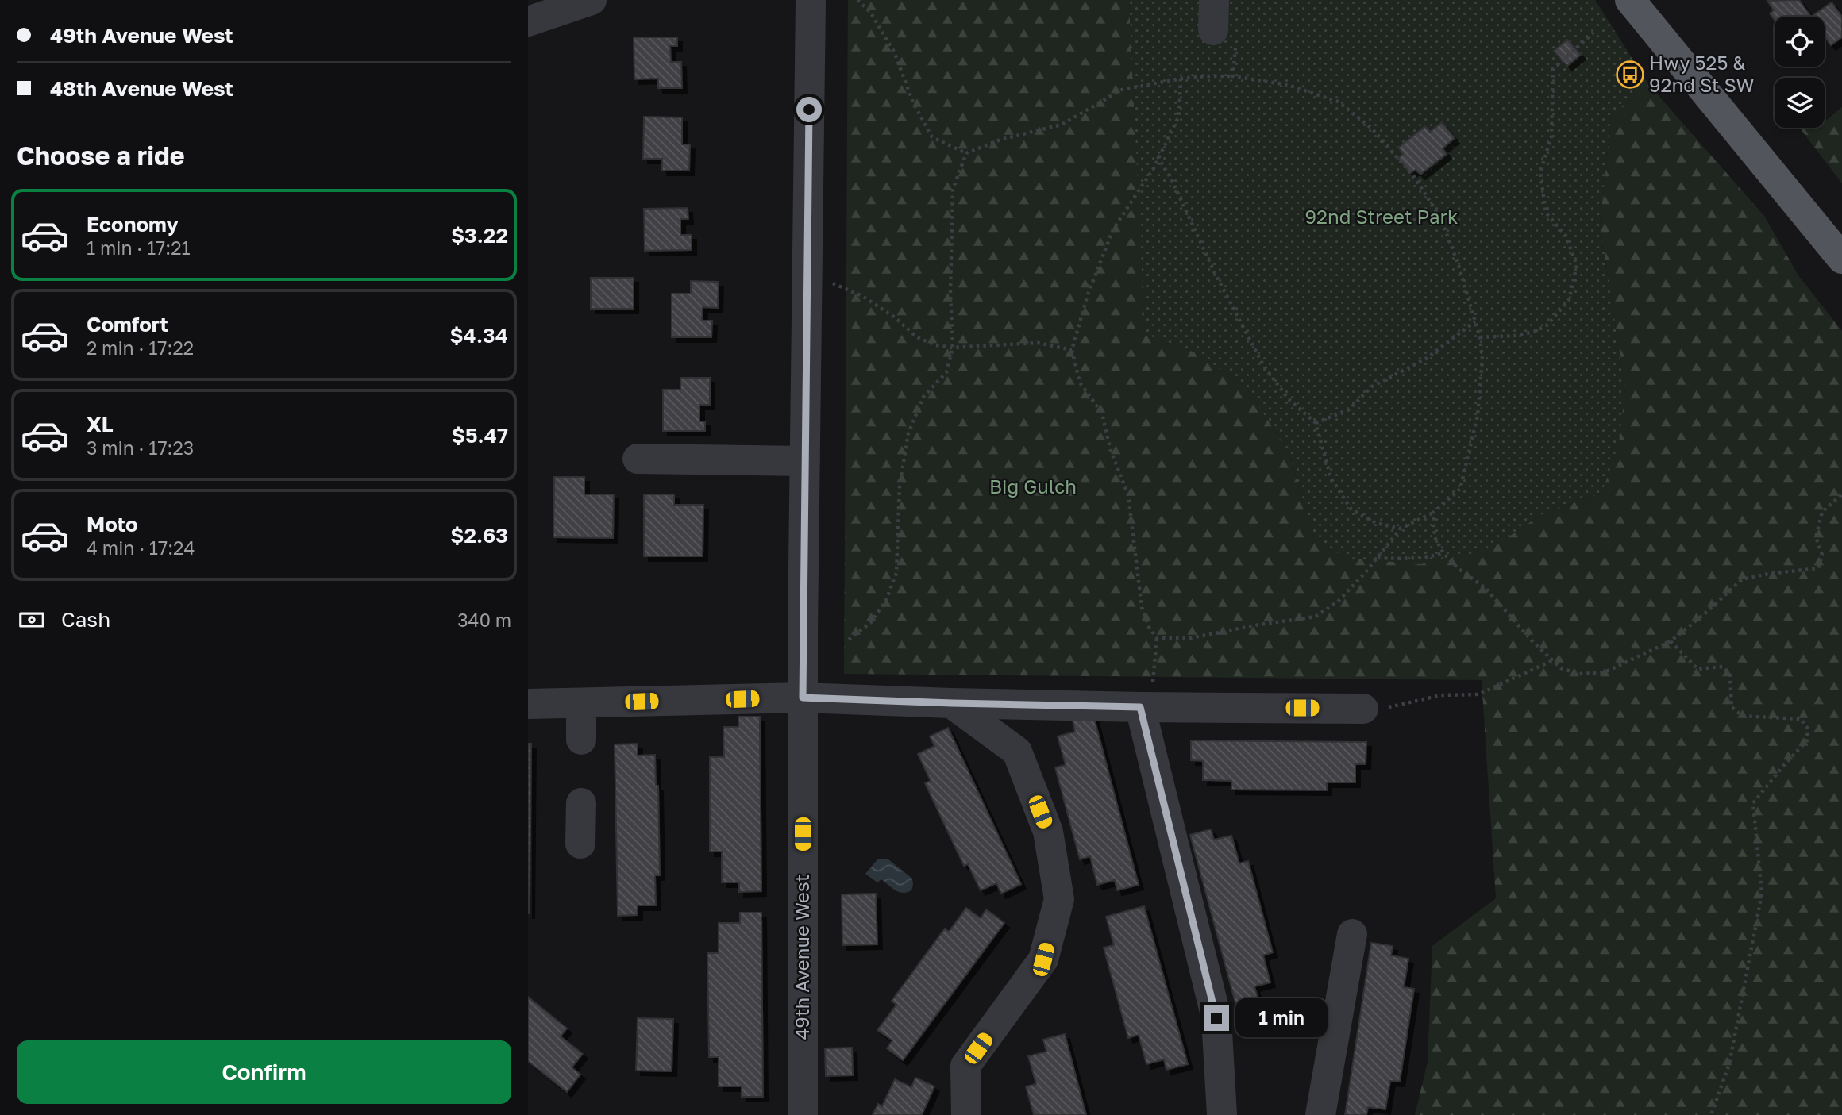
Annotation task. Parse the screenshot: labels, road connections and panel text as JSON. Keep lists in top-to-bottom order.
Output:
{
  "streets": {
    "street": ["49th Avenue West"]
  },
  "parks": ["92nd Street Park", "Big Gulch"],
  "places": {
    "bus stop": ["Hwy 525 & 92nd St SW"]
  },
  "page": {
    "banner": ["49th Avenue West", "48th Avenue West"],
    "heading": "Choose a ride",
    "list": [
      {
        "name": "Economy",
        "note": "1 min · 17:21",
        "value": "$3.22"
      },
      {
        "name": "Comfort",
        "note": "2 min · 17:22",
        "value": "$4.34"
      },
      {
        "name": "XL",
        "note": "3 min · 17:23",
        "value": "$5.47"
      },
      {
        "name": "Moto",
        "note": "4 min · 17:24",
        "value": "$2.63"
      }
    ],
    "pay": ["Cash", "340 m"],
    "bubble": "1 min",
    "buttons": "Confirm"
  }
}
